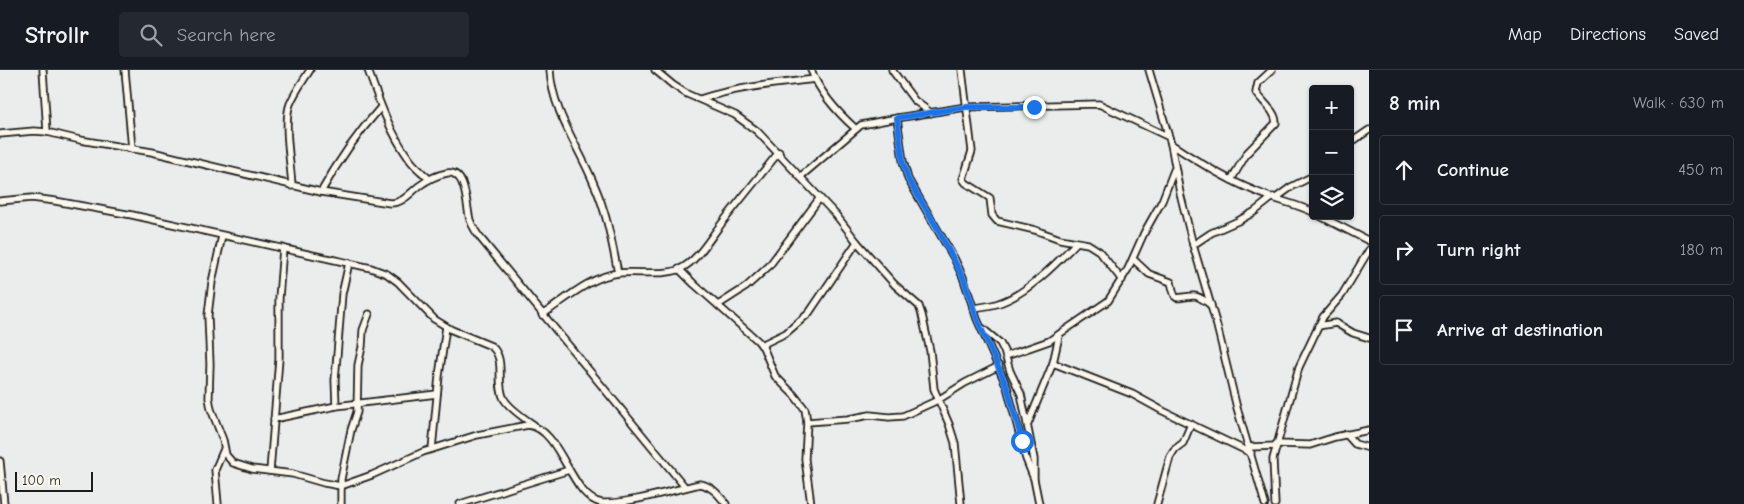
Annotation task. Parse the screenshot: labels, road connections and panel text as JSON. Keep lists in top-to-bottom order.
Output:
{
  "scale_bar": "100 m",
  "page": {
    "header": "Strollr",
    "search": "Search here",
    "nav": ["Map", "Directions", "Saved"],
    "heading": ["8 min", "Walk · 630 m"],
    "map_buttons": ["+", "−"],
    "list": [
      ["Continue", "450 m"],
      ["Turn right", "180 m"],
      "Arrive at destination"
    ],
    "scale": "100 m"
  }
}
